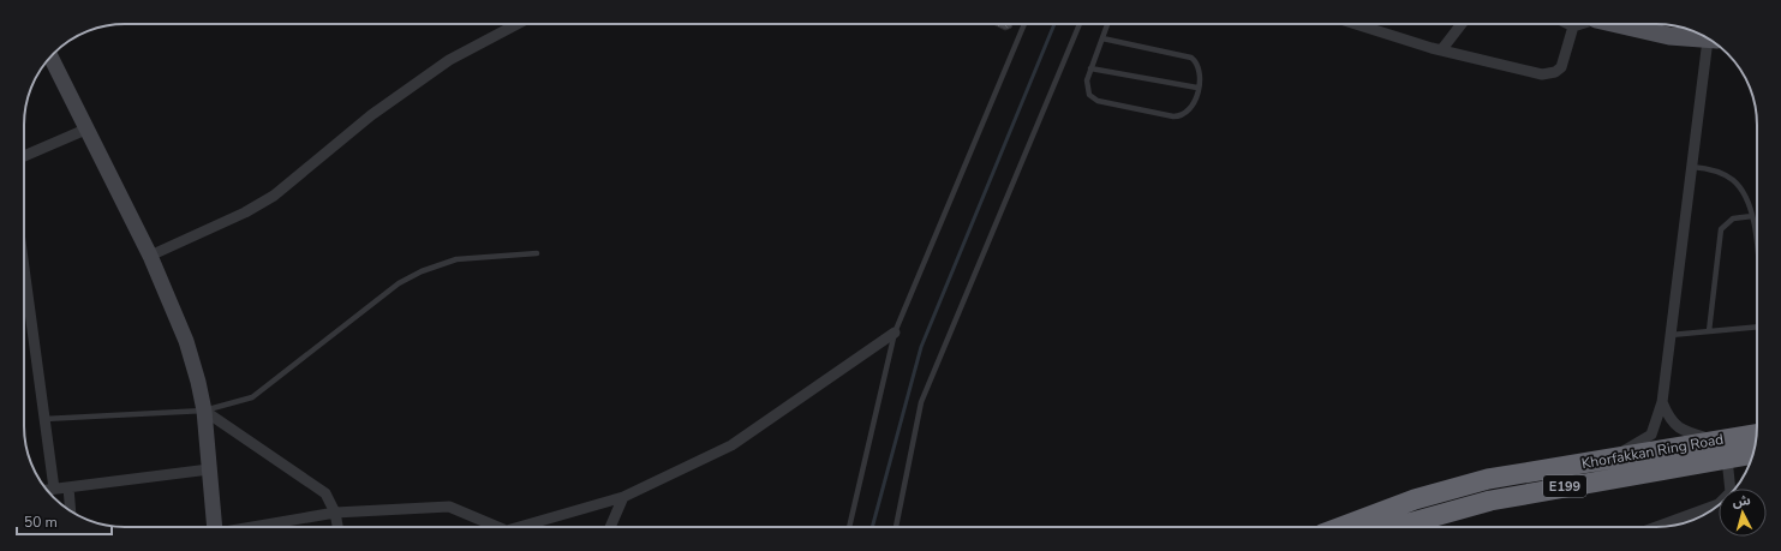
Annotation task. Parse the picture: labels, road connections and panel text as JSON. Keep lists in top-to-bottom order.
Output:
{
  "streets": {
    "highway": ["Khorfakkan Ring Road", "E199"]
  },
  "scale_bar": "50 m",
  "north": "top"
}
